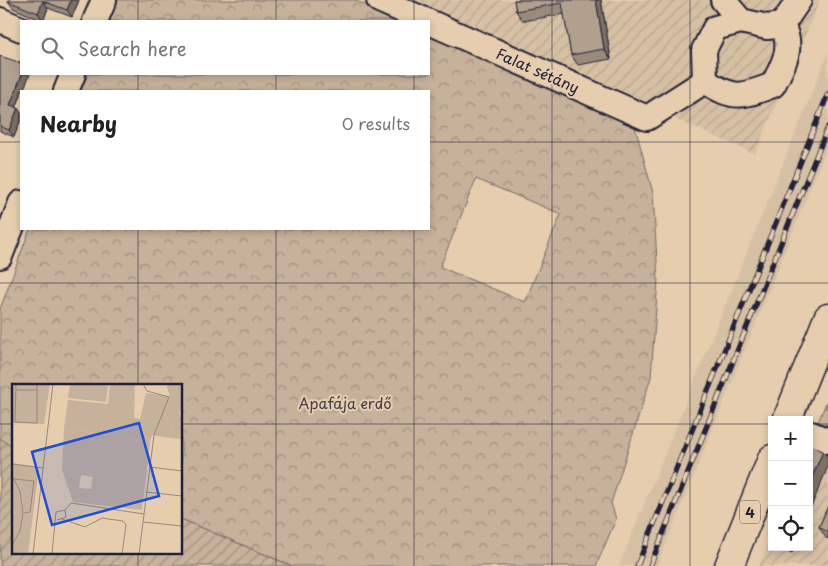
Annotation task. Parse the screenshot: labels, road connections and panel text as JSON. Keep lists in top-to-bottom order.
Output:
{
  "streets": {
    "main road": ["4"],
    "street": ["Falat sétány"]
  },
  "parks": ["Apafája erdő"],
  "page": {
    "search": "Search here",
    "heading": ["Nearby", "0 results"],
    "map_buttons": ["+", "−"]
  }
}
